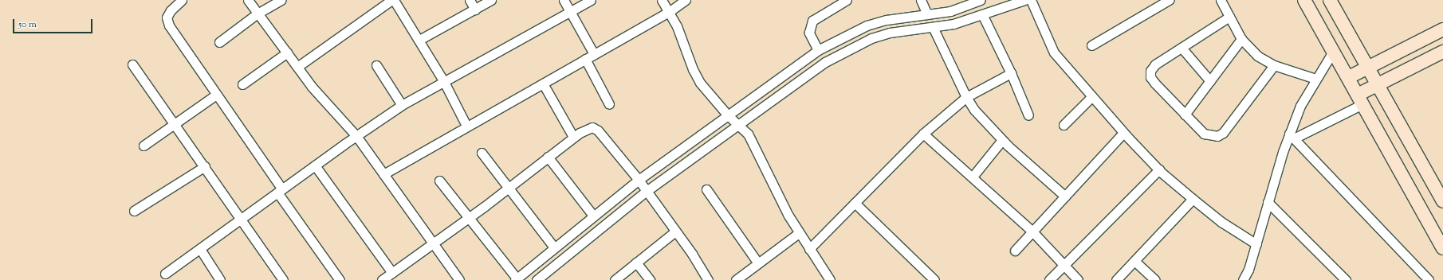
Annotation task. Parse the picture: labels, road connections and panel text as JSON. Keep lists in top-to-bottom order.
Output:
{
  "scale_bar": "50 m"
}
